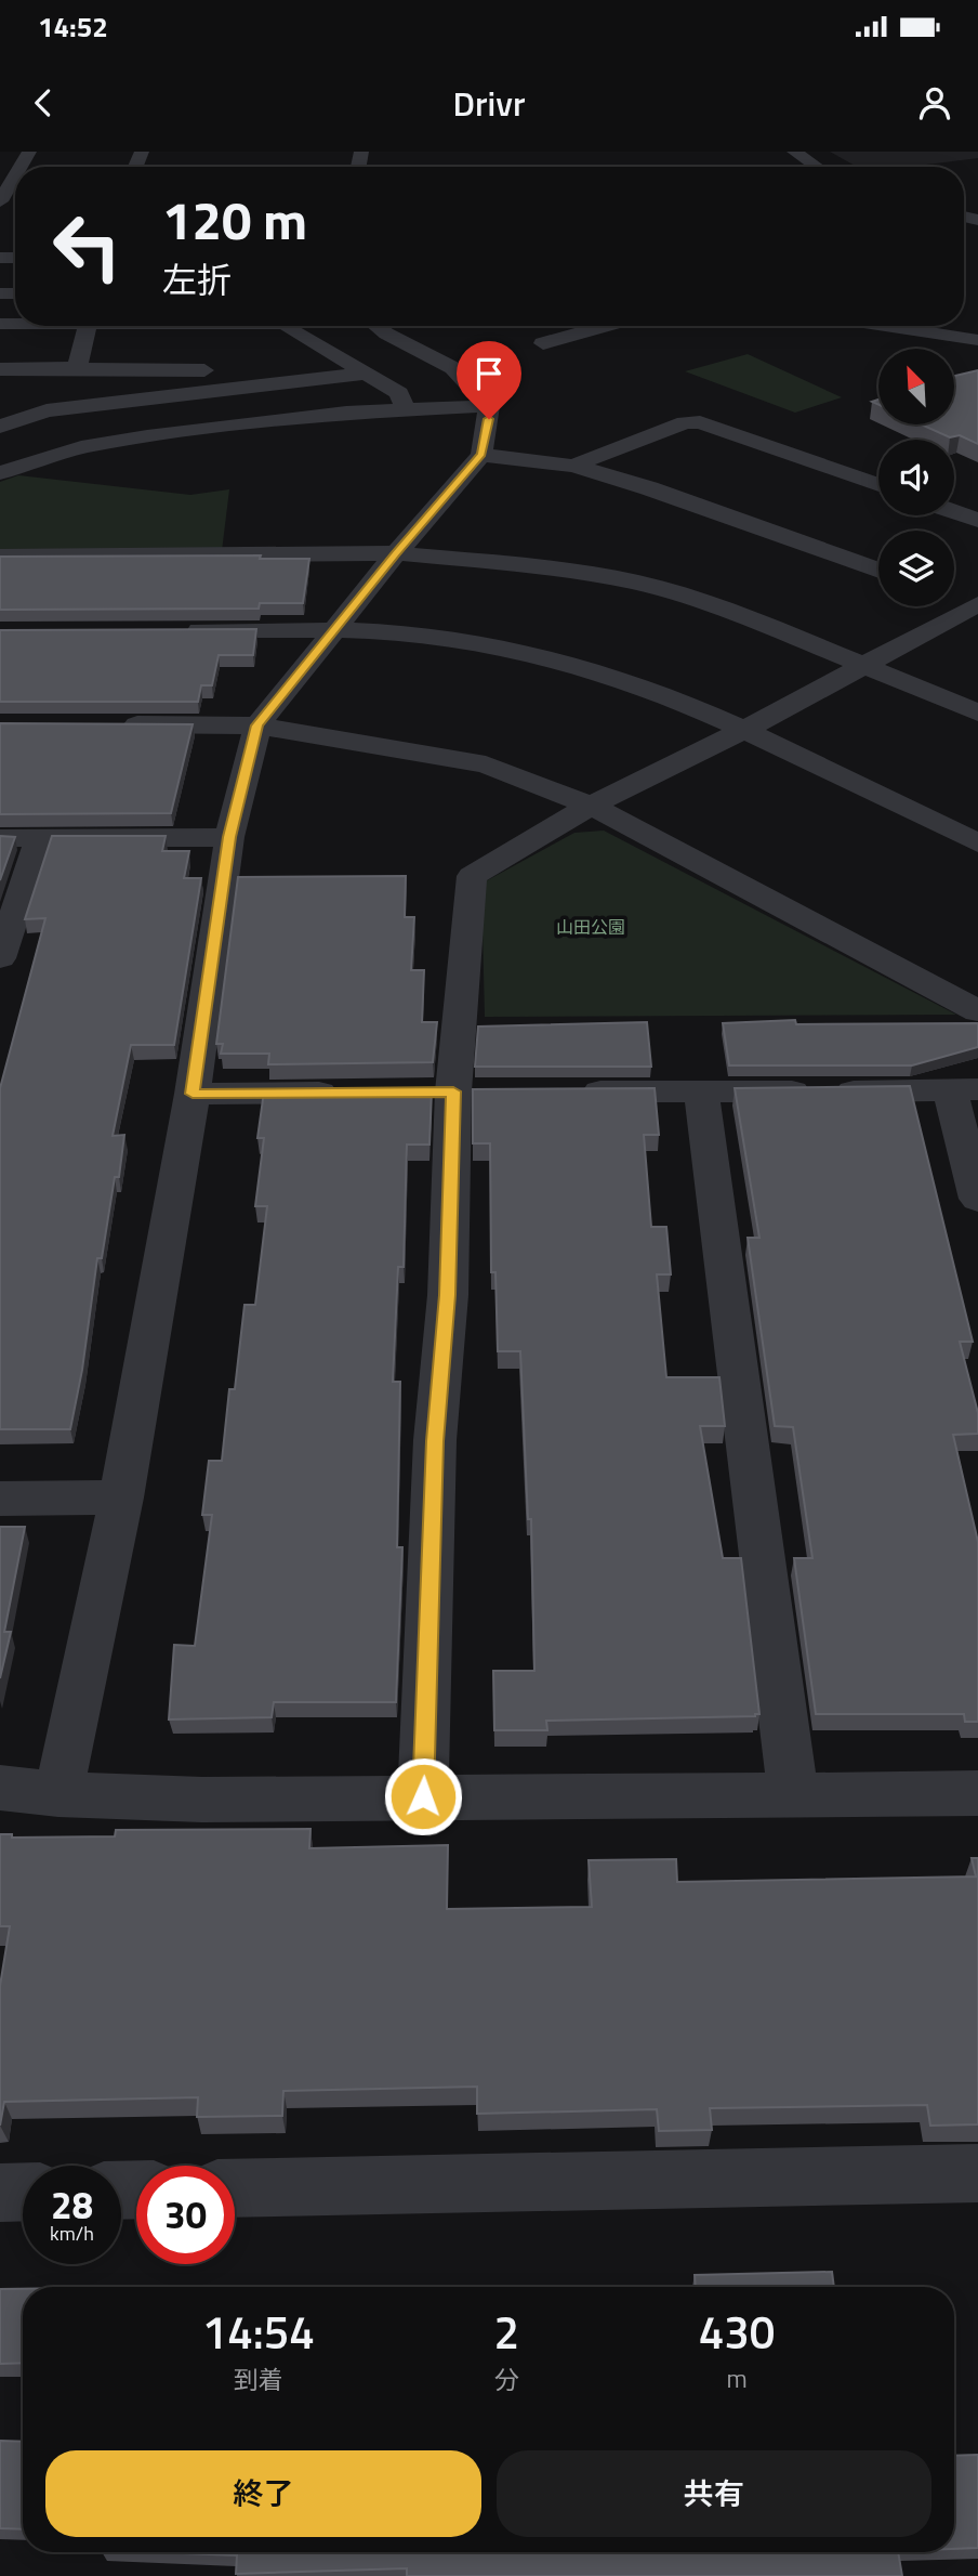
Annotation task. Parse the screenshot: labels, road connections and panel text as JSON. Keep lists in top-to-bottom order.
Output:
{
  "parks": ["山田公園"],
  "north": "top left",
  "page": {
    "status": "14:52",
    "header": "Drivr",
    "turn": ["120 m", "左折"],
    "speed": "28 km/h",
    "limit": "30",
    "eta": [
      "14:54",
      "到着",
      "2",
      "分",
      "430",
      "m"
    ],
    "buttons": ["終了", "共有"]
  }
}
